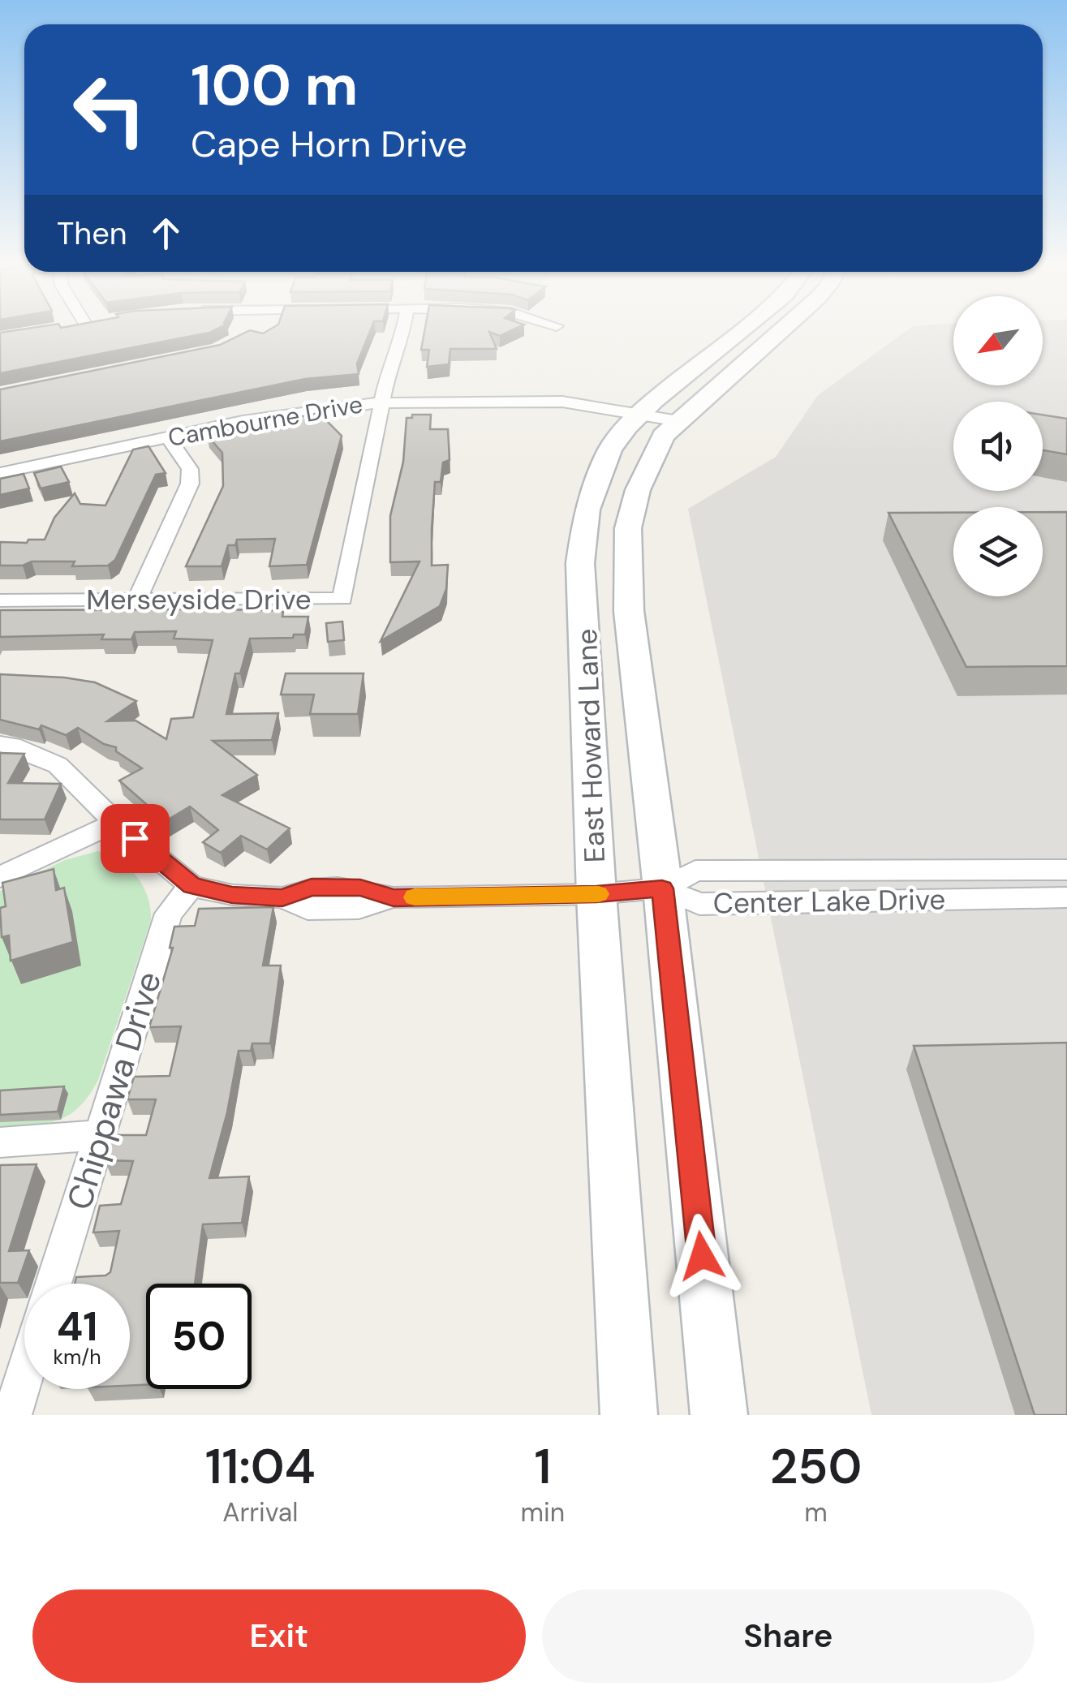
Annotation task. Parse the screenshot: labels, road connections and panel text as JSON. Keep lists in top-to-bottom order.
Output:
{
  "streets": {
    "main road": ["East Howard Lane"],
    "street": [
      "Cambourne Drive",
      "Merseyside Drive",
      "Center Lake Drive",
      "Chippawa Drive"
    ]
  },
  "crossings": [
    ["Cambourne Drive", "Merseyside Drive"],
    ["Cambourne Drive", "East Howard Lane"],
    ["East Howard Lane", "Center Lake Drive"]
  ],
  "north": "bottom left",
  "page": {
    "turn": ["100 m", "Cape Horn Drive"],
    "then": "Then",
    "speed": "41 km/h",
    "limit": "50",
    "eta": [
      "11:04",
      "Arrival",
      "1",
      "min",
      "250",
      "m"
    ],
    "buttons": ["Exit", "Share"]
  }
}
